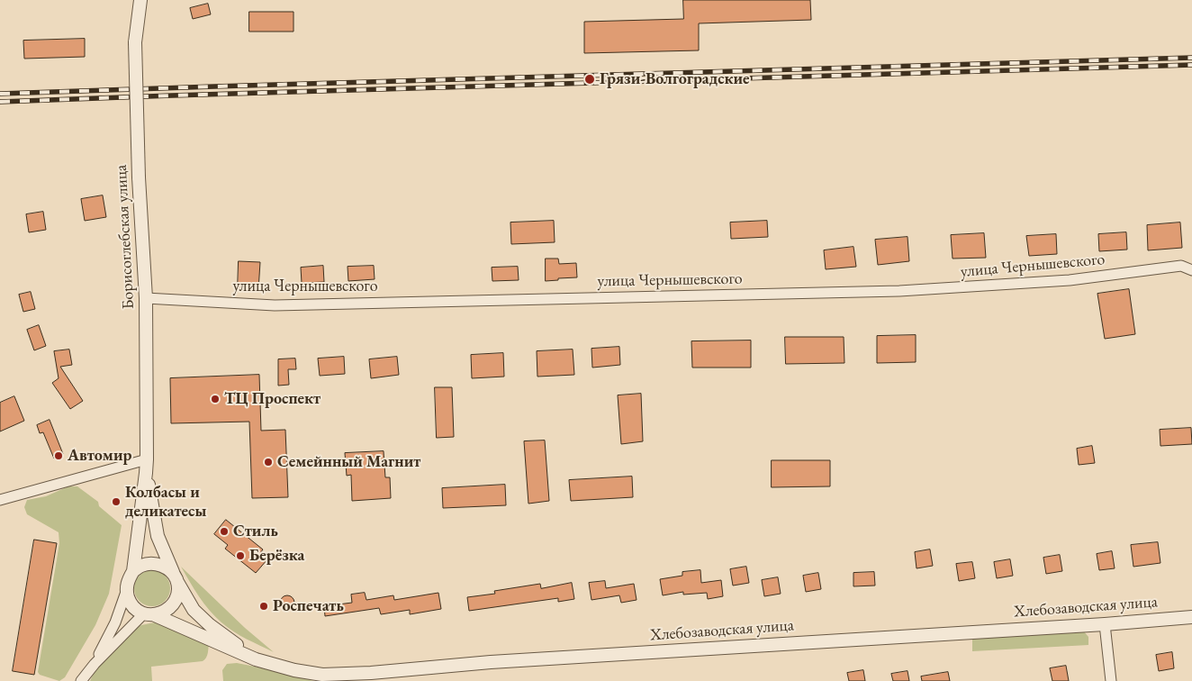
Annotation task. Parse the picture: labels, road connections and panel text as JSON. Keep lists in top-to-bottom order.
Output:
{
  "streets": {
    "street": ["Борисоглебская улица", "улица Чернышевского", "Хлебозаводская улица"]
  },
  "crossings": [
    ["Борисоглебская улица", "улица Чернышевского"]
  ],
  "places": [
    "Грязи-Волгоградские",
    "ТЦ Проспект",
    "Автомир",
    "Семейнный Магнит",
    "Колбасы и деликатесы",
    "Стиль",
    "Берёзка",
    "Роспечать"
  ]
}
